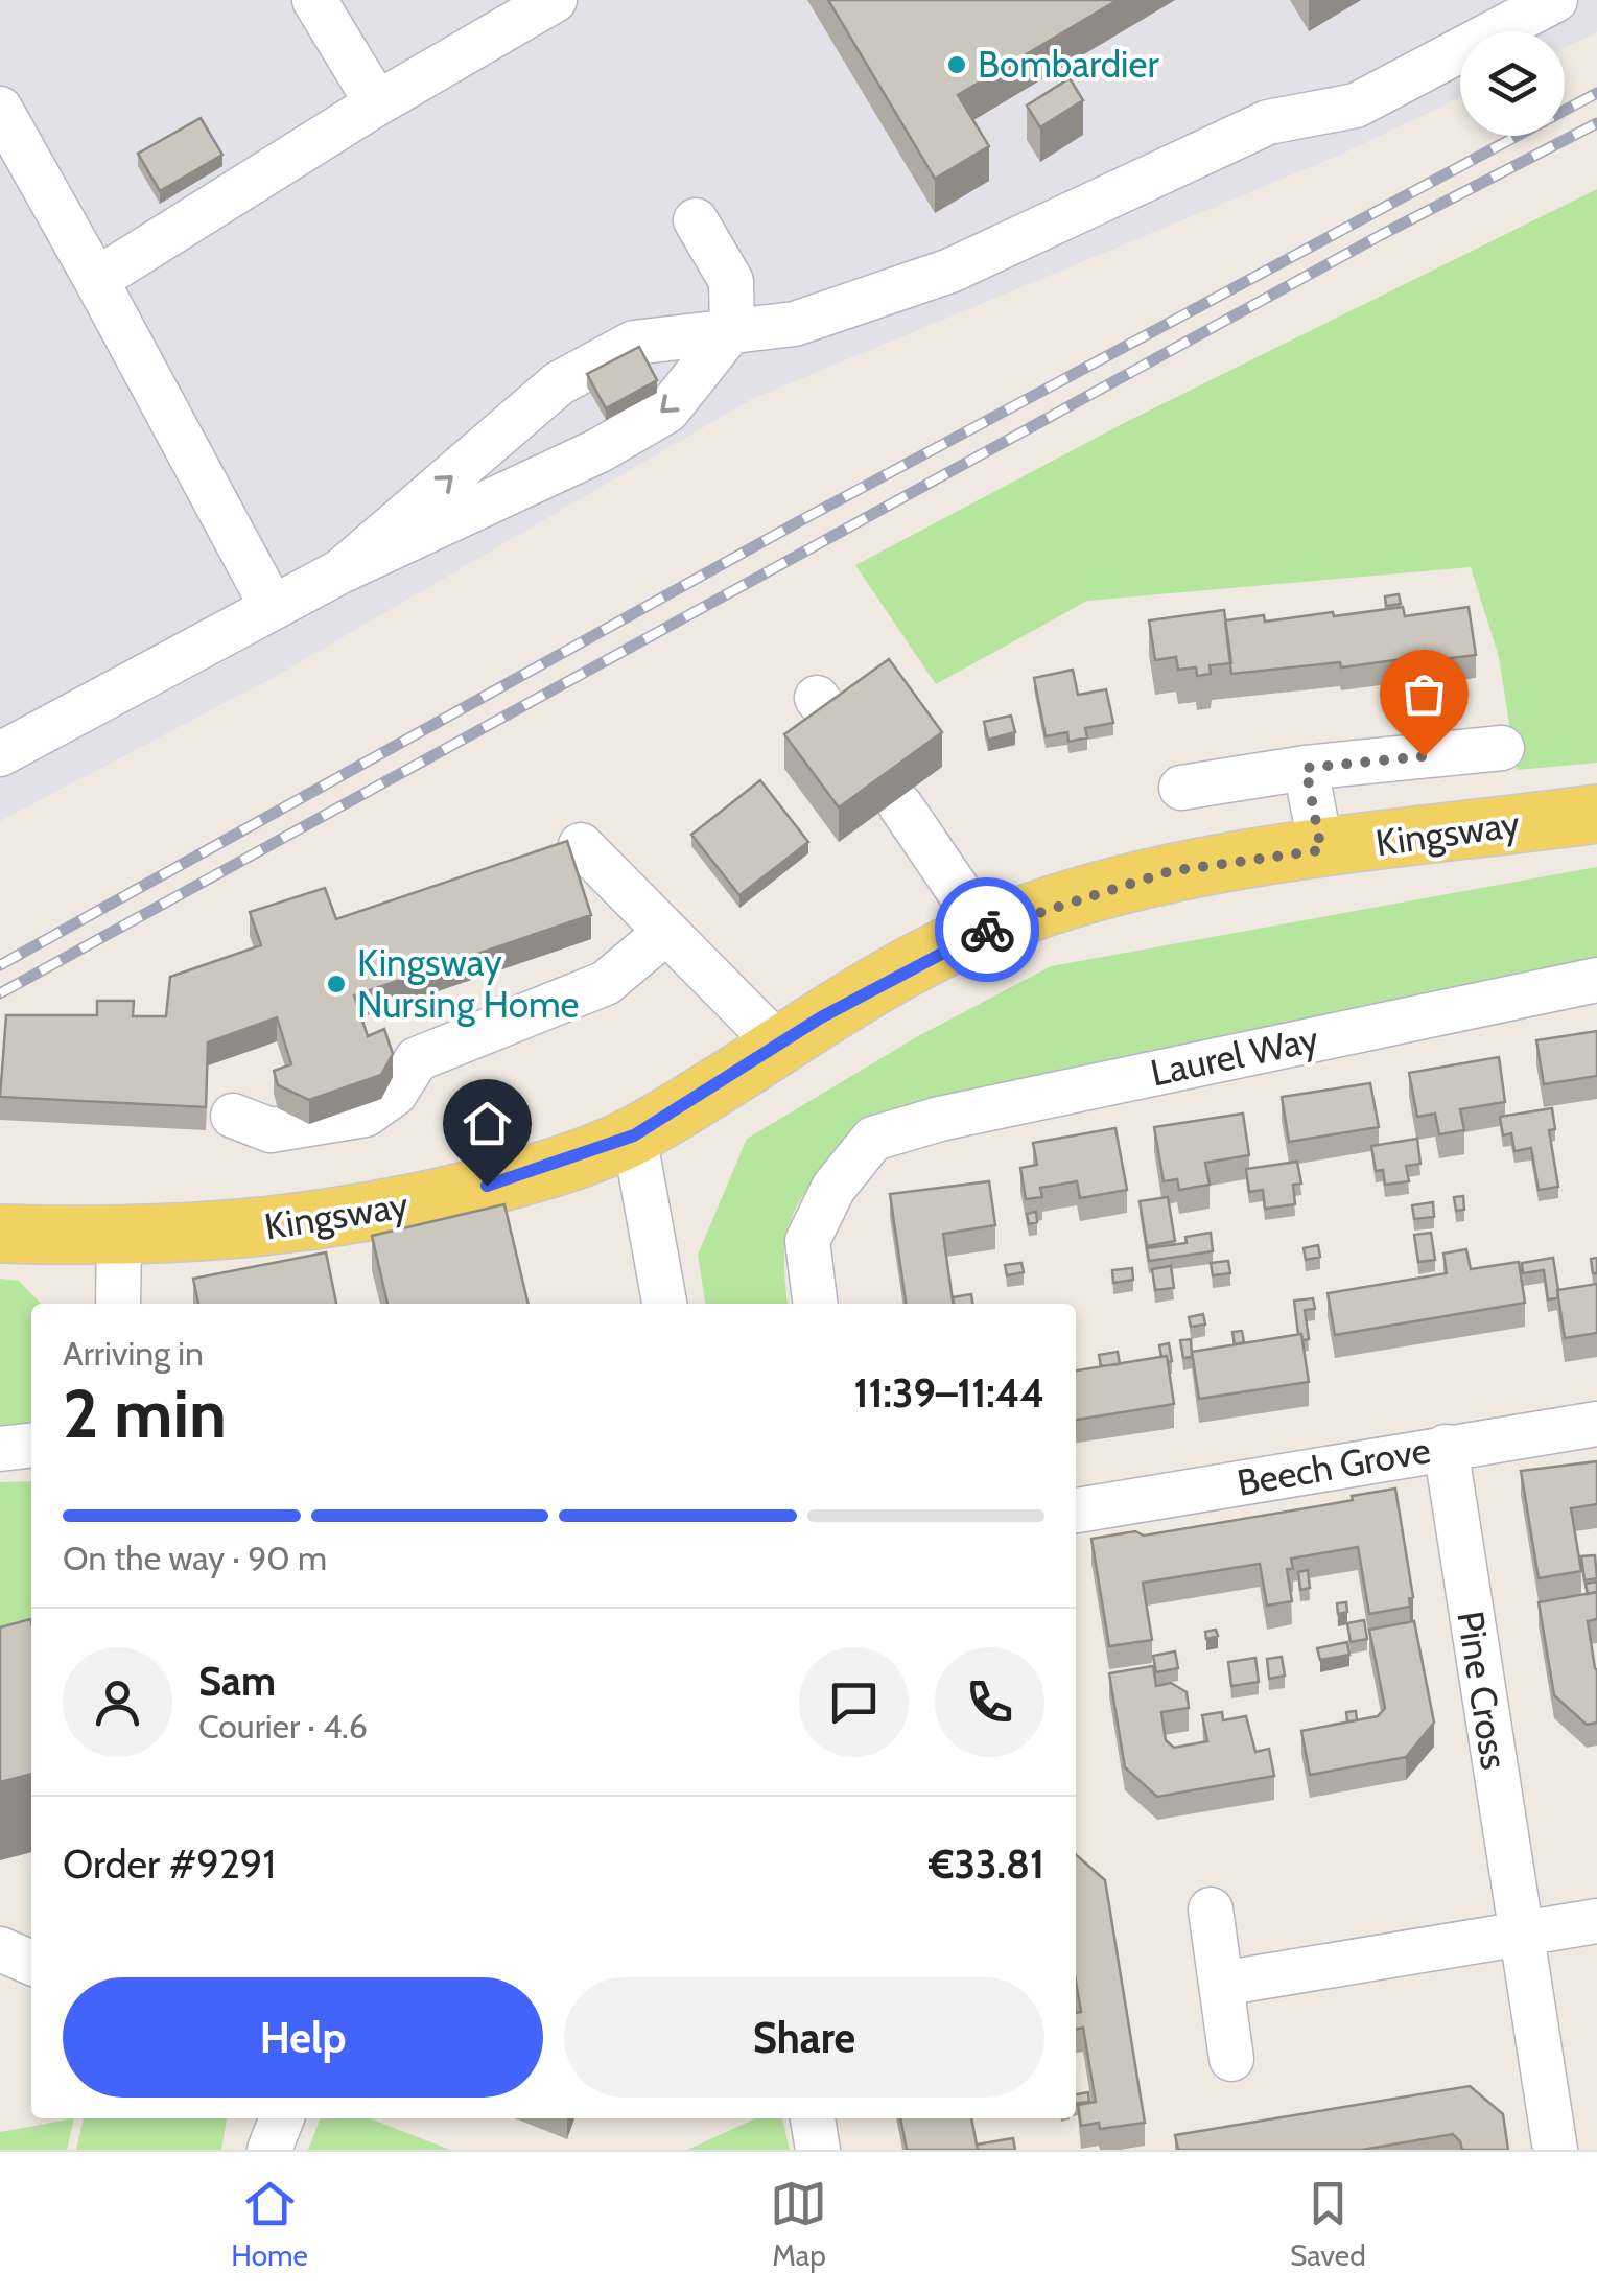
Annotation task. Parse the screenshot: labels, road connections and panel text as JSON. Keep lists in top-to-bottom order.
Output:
{
  "streets": {
    "main road": ["Kingsway"],
    "street": ["Laurel Way", "Beech Grove", "Pine Cross"]
  },
  "crossings": [
    ["Beech Grove", "Pine Cross"]
  ],
  "places": ["Bombardier", "Kingsway Nursing Home"],
  "page": {
    "heading": ["2 min", "Arriving in", "11:39–11:44"],
    "panel": [
      "Sam",
      "Courier · 4.6",
      "Order #9291",
      "€33.81"
    ],
    "bar": "On the way · 90 m",
    "buttons": ["Help", "Share"],
    "tabs": ["Home", "Map", "Saved"]
  }
}
